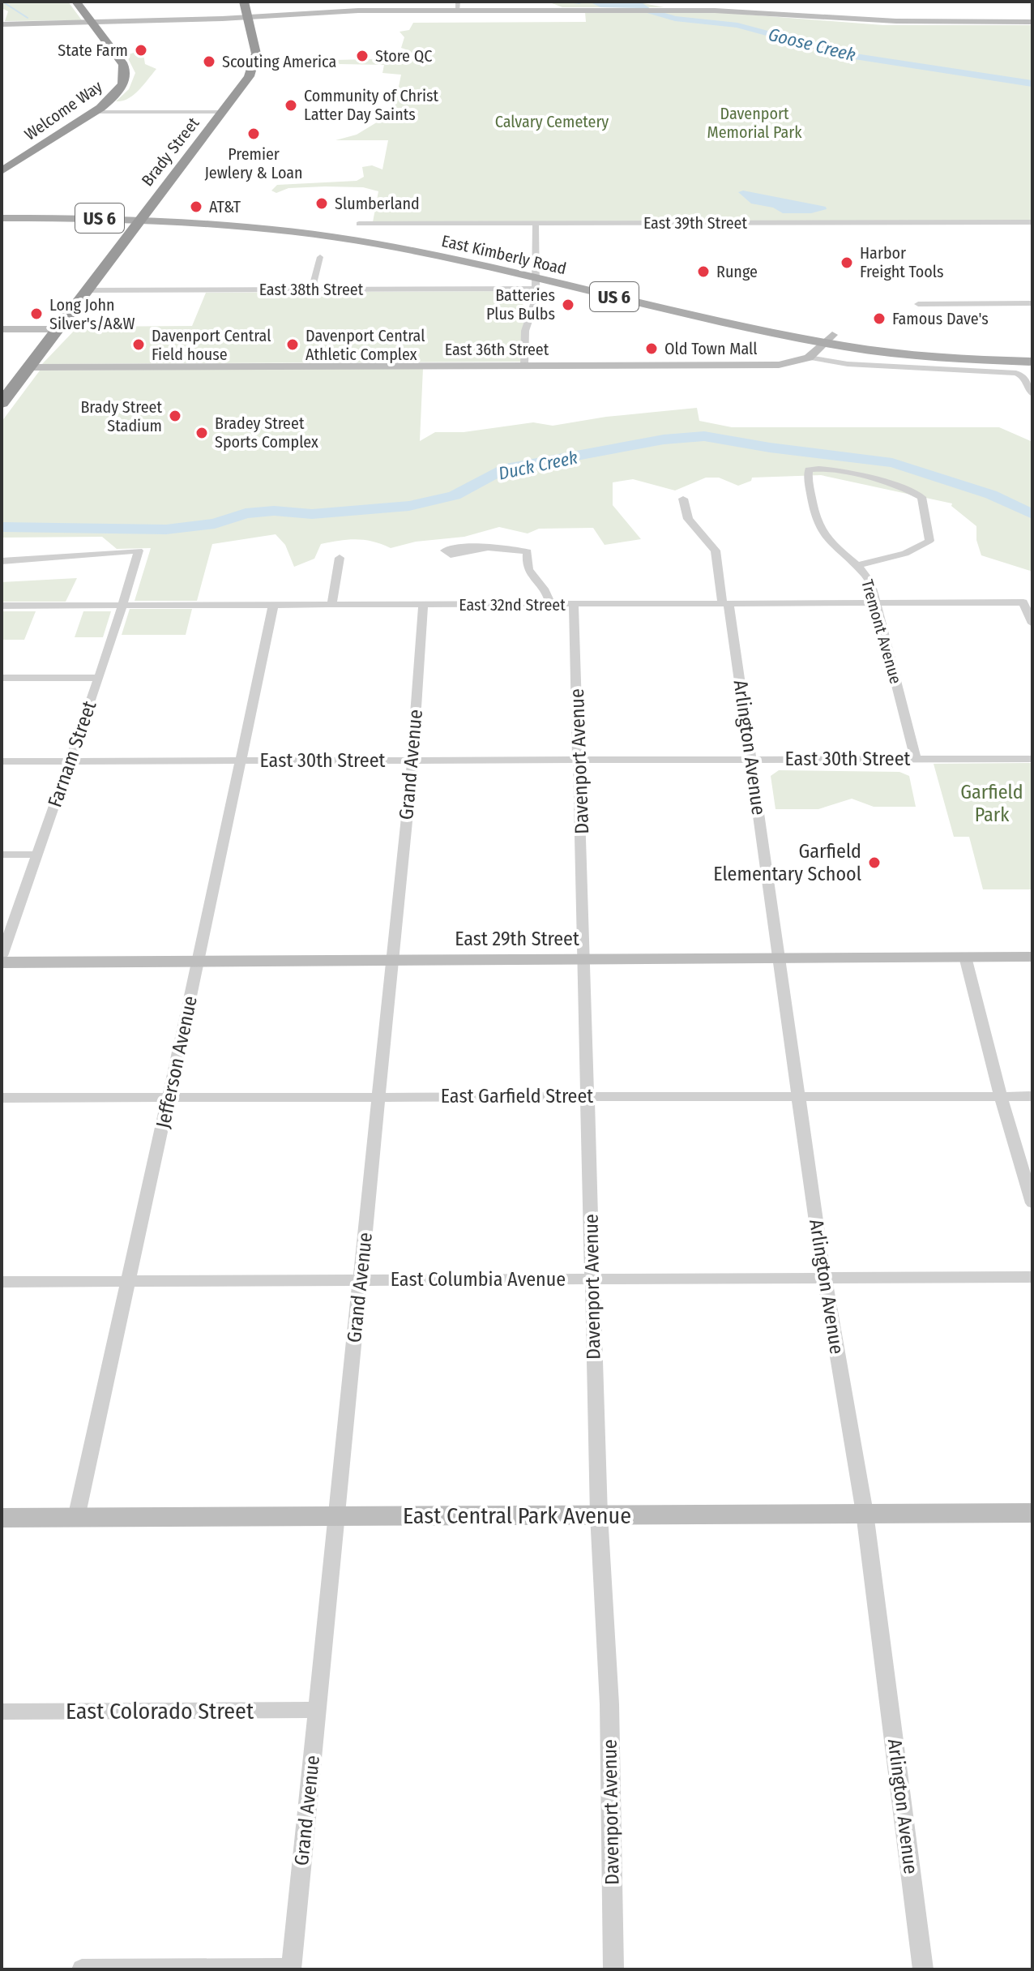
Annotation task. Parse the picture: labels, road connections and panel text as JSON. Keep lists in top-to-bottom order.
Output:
{
  "streets": {
    "highway": ["Welcome Way", "Brady Street"],
    "main road": ["US 6", "East Kimberly Road"],
    "street": [
      "East 39th Street",
      "East 38th Street",
      "East 36th Street",
      "East 32nd Street",
      "Tremont Avenue",
      "Arlington Avenue",
      "Farnam Street",
      "East 30th Street",
      "Davenport Avenue",
      "Grand Avenue",
      "East 29th Street",
      "Jefferson Avenue",
      "East Garfield Street",
      "East Columbia Avenue",
      "East Central Park Avenue",
      "East Colorado Street"
    ]
  },
  "crossings": [
    ["Brady Street", "East Kimberly Road"],
    ["Brady Street", "East 38th Street"],
    ["Brady Street", "East 36th Street"],
    ["East Kimberly Road", "East 38th Street"],
    ["East 32nd Street", "Tremont Avenue"],
    ["East 32nd Street", "Arlington Avenue"],
    ["East 32nd Street", "Farnam Street"],
    ["East 32nd Street", "Davenport Avenue"],
    ["East 32nd Street", "Grand Avenue"],
    ["East 32nd Street", "Jefferson Avenue"],
    ["Tremont Avenue", "East 30th Street"],
    ["Arlington Avenue", "East 30th Street"],
    ["Arlington Avenue", "East 29th Street"],
    ["Arlington Avenue", "East Garfield Street"],
    ["Arlington Avenue", "East Columbia Avenue"],
    ["Arlington Avenue", "East Central Park Avenue"],
    ["Farnam Street", "East 30th Street"],
    ["East 30th Street", "Davenport Avenue"],
    ["East 30th Street", "Grand Avenue"],
    ["East 30th Street", "Jefferson Avenue"],
    ["Davenport Avenue", "East 29th Street"],
    ["Davenport Avenue", "East Garfield Street"],
    ["Davenport Avenue", "East Columbia Avenue"],
    ["Davenport Avenue", "East Central Park Avenue"],
    ["Grand Avenue", "East 29th Street"],
    ["Grand Avenue", "East Garfield Street"],
    ["Grand Avenue", "East Columbia Avenue"],
    ["Grand Avenue", "East Central Park Avenue"],
    ["Grand Avenue", "East Colorado Street"],
    ["East 29th Street", "Jefferson Avenue"],
    ["Jefferson Avenue", "East Garfield Street"],
    ["Jefferson Avenue", "East Columbia Avenue"],
    ["Jefferson Avenue", "East Central Park Avenue"]
  ],
  "water": ["Goose Creek", "Duck Creek"],
  "parks": ["Davenport Memorial Park", "Calvary Cemetery", "Garfield Park"],
  "places": [
    "State Farm",
    "Store QC",
    "Scouting America",
    "Community of Christ Latter Day Saints",
    "Premier Jewlery & Loan",
    "Slumberland",
    "AT&T",
    "Harbor Freight Tools",
    "Runge",
    "Batteries Plus Bulbs",
    "Long John Silver's/A&W",
    "Famous Dave's",
    "Davenport Central Field house",
    "Davenport Central Athletic Complex",
    "Old Town Mall",
    "Brady Street Stadium",
    "Bradey Street Sports Complex",
    "Garfield Elementary School"
  ]
}
